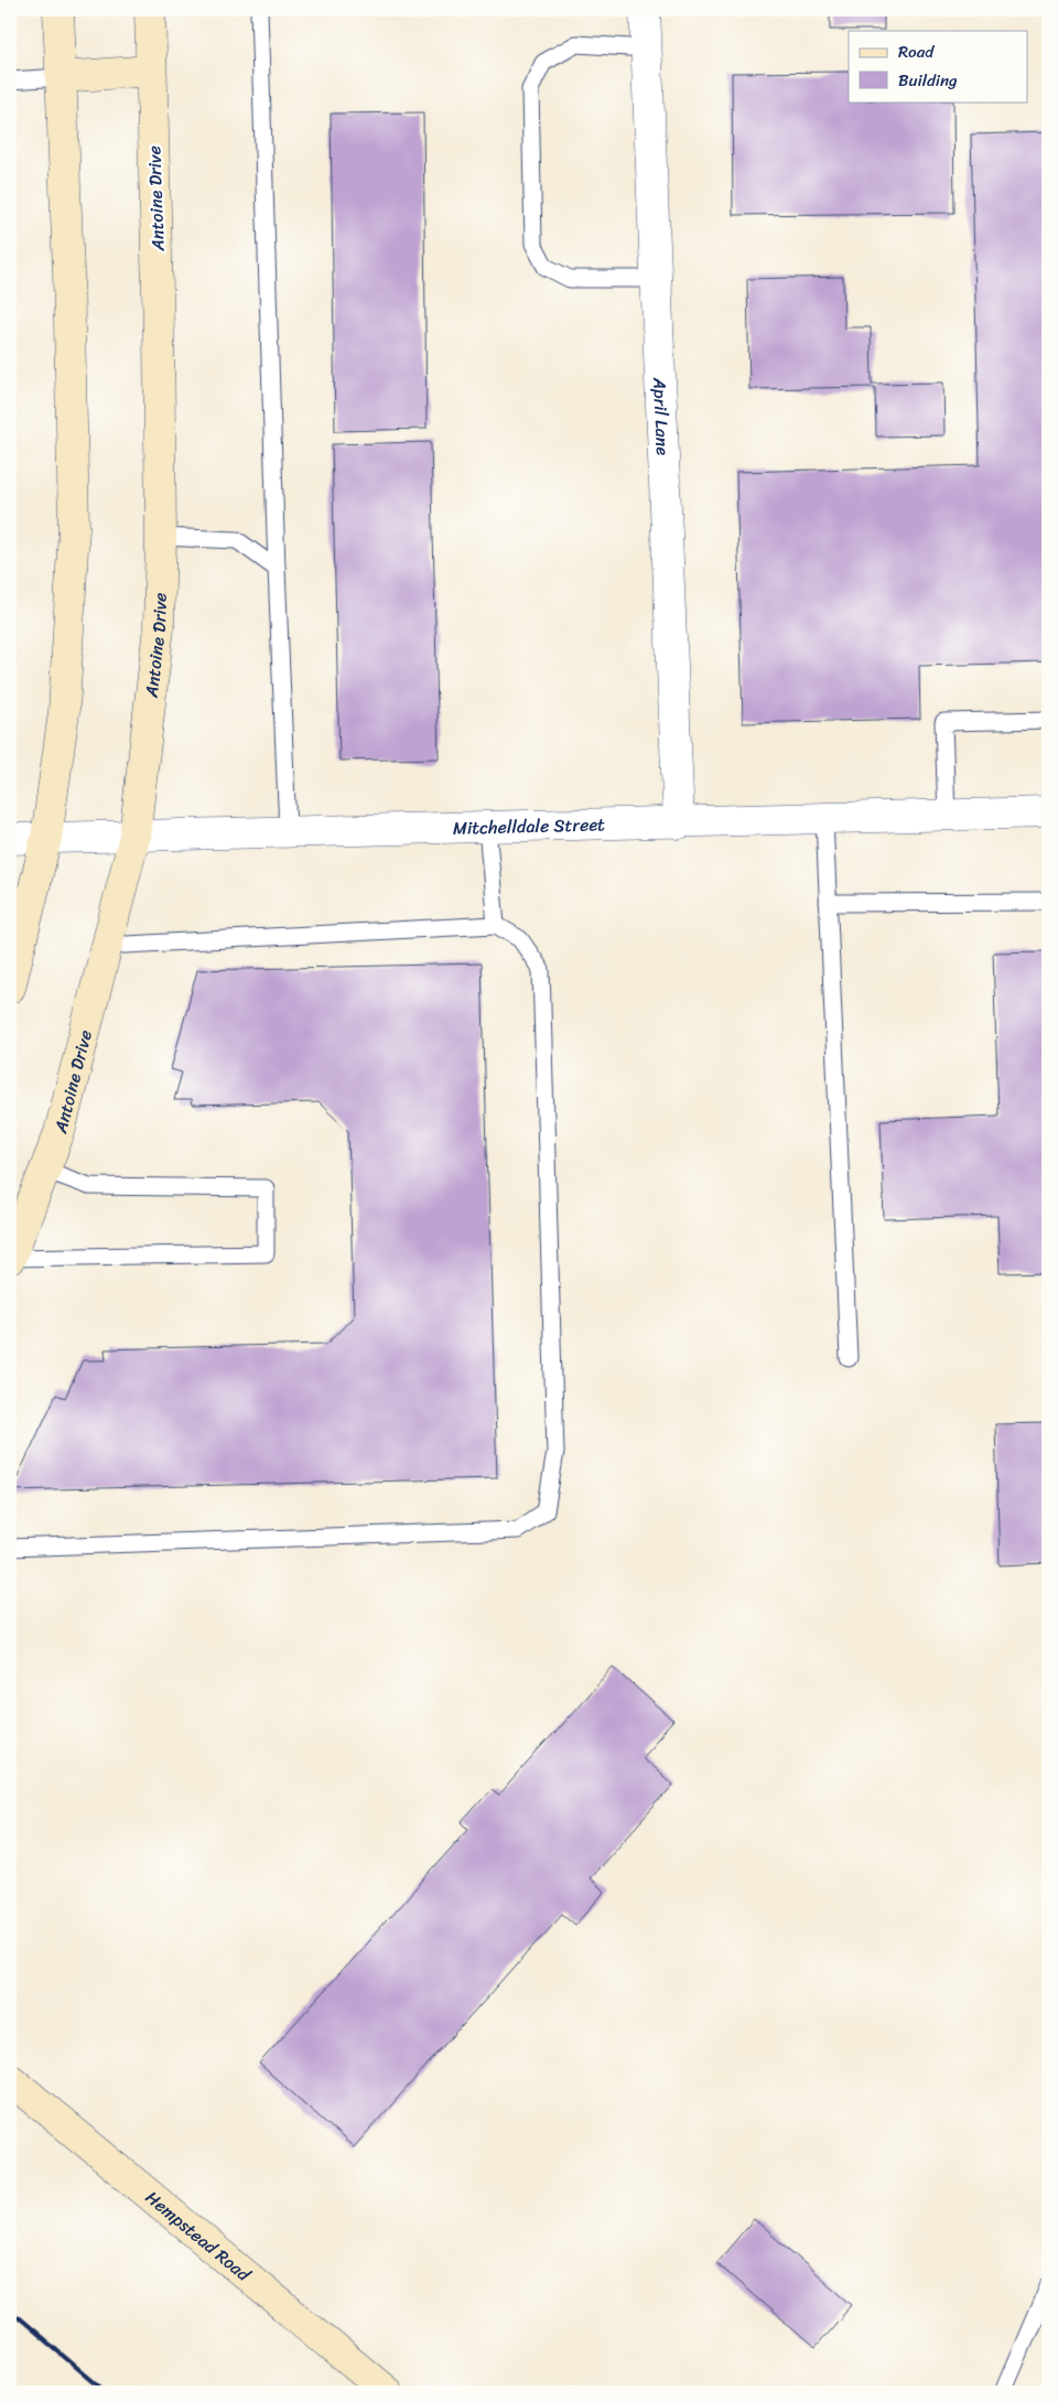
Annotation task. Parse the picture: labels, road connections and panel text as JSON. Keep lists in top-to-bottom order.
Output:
{
  "streets": {
    "main road": ["Antoine Drive", "Hempstead Road"],
    "street": ["April Lane", "Mitchelldale Street"]
  },
  "crossings": [
    ["Antoine Drive", "Mitchelldale Street"],
    ["April Lane", "Mitchelldale Street"]
  ],
  "legend": ["Road", "Building"]
}
